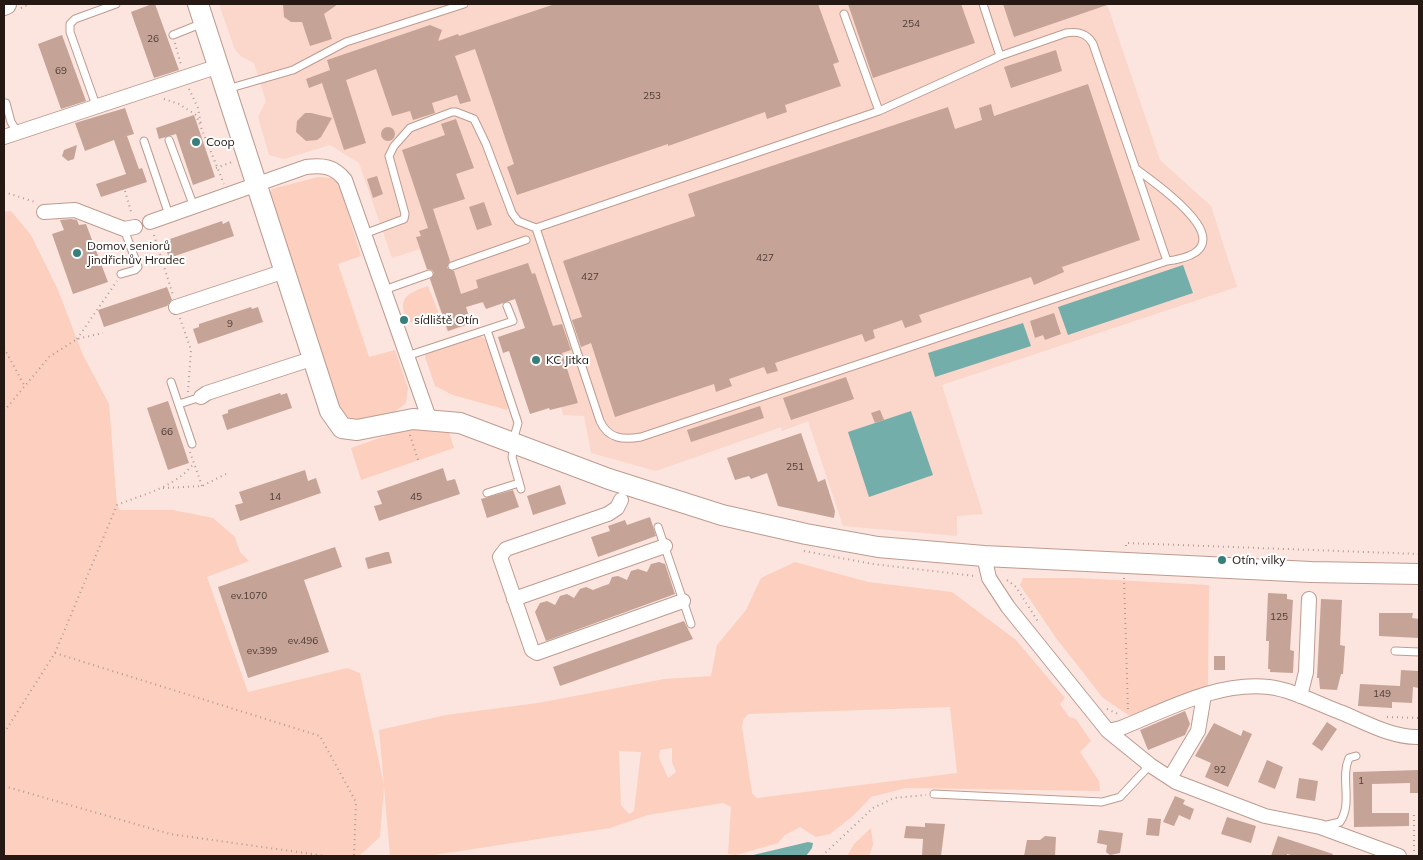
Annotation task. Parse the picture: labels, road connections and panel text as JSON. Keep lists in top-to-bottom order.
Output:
{
  "places": [
    "Coop",
    "Domov seniorů Jindřichův Hradec",
    "sídliště Otín",
    "KC Jitka",
    "Otín, vilky"
  ],
  "house_numbers": [
    "254",
    "26",
    "69",
    "253",
    "427",
    "427",
    "9",
    "66",
    "251",
    "14",
    "45",
    "ev.1070",
    "125",
    "ev.496",
    "ev.399",
    "149",
    "92",
    "1"
  ]
}
